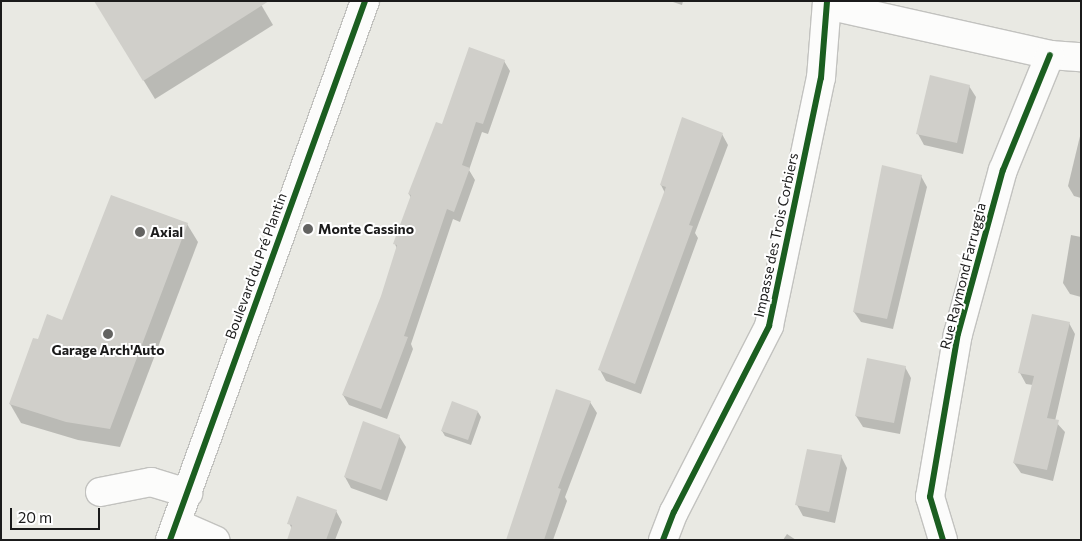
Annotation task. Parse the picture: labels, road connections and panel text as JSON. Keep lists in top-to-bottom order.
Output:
{
  "streets": {
    "street": ["Impasse des Trois Corbiers", "Boulevard du Pré Plantin", "Rue Raymond Farruggia"]
  },
  "places": ["Monte Cassino", "Axial", "Garage Arch'Auto"],
  "scale_bar": "20 m"
}
